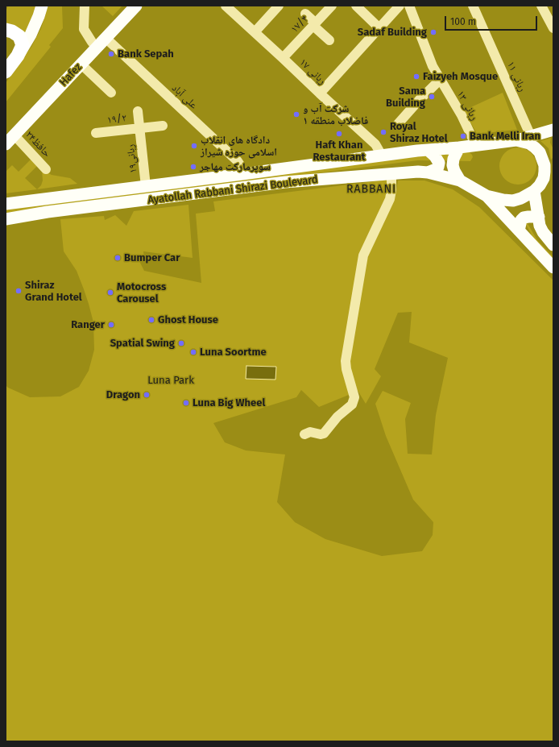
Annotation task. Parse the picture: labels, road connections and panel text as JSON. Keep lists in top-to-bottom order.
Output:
{
  "streets": {
    "main road": ["Hafez", "Ayatollah Rabbani Shirazi Boulevard"],
    "street": [
      "۱۷/۴",
      "ربانی ۱۷",
      "ربانی ۱۱",
      "علی آباد",
      "ربانی ۱۳",
      "۱۹/۲",
      "حافظ۲۴",
      "ربانی۱۹"
    ]
  },
  "crossings": [
    ["۱۷/۴", "ربانی ۱۷"],
    ["ربانی ۱۷", "Ayatollah Rabbani Shirazi Boulevard"],
    ["Hafez", "علی آباد"],
    ["Hafez", "حافظ۲۴"],
    ["علی آباد", "Ayatollah Rabbani Shirazi Boulevard"],
    ["ربانی ۱۳", "Ayatollah Rabbani Shirazi Boulevard"],
    ["۱۹/۲", "ربانی۱۹"],
    ["ربانی۱۹", "Ayatollah Rabbani Shirazi Boulevard"]
  ],
  "districts": ["RABBANI"],
  "parks": ["Luna Park"],
  "places": [
    "Sadaf Building",
    "Bank Sepah",
    "Faizyeh Mosque",
    "Sama Building",
    "شرکت آب و فاضلاب منطقه ۱",
    "Royal Shiraz Hotel",
    "Haft Khan Restaurant",
    "Bank Melli Iran",
    "دادگاه های انقلاب اسلامی حوزه شیراز",
    "سوپرمارکت مهاجر",
    "Bumper Car",
    "Shiraz Grand Hotel",
    "Motocross Carousel",
    "Ghost House",
    "Ranger",
    "Spatial Swing",
    "Luna Soortme",
    "Dragon",
    "Luna Big Wheel"
  ],
  "scale_bar": "100 m"
}
